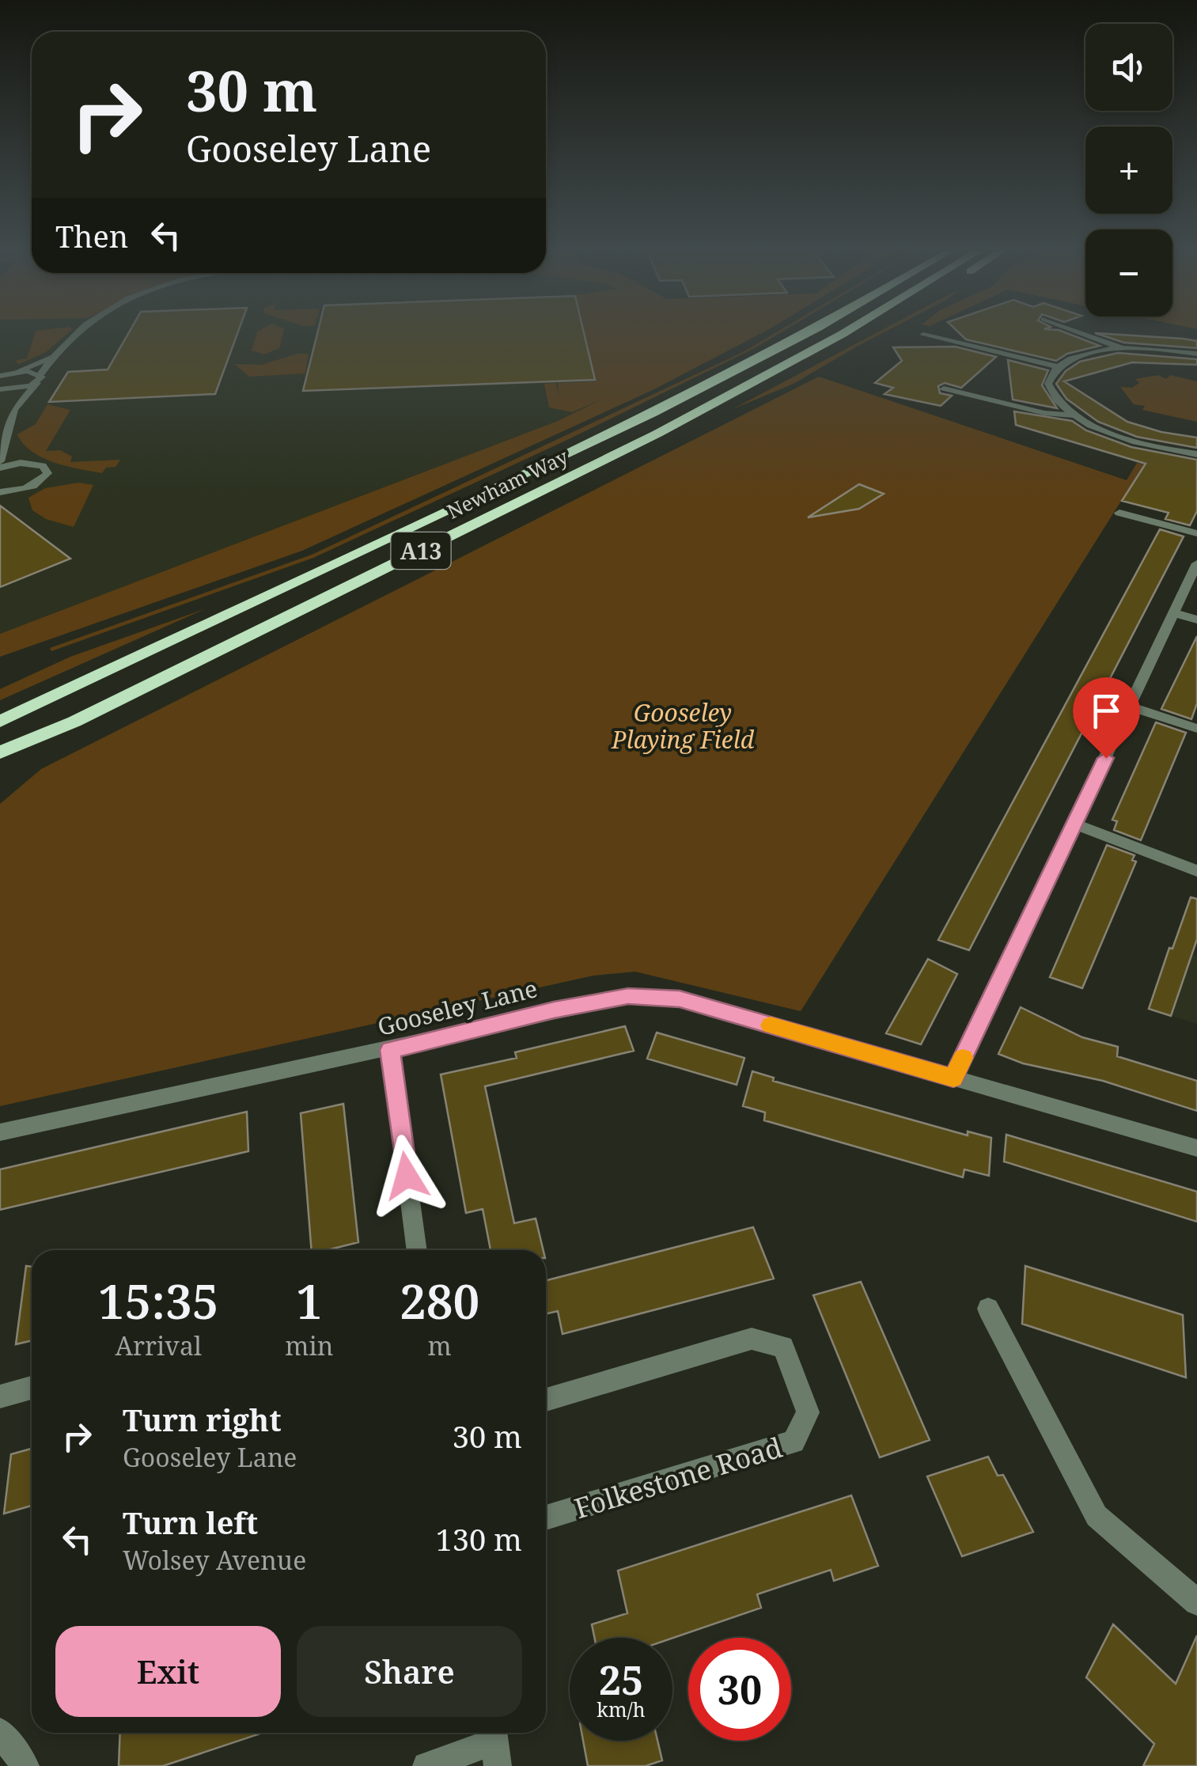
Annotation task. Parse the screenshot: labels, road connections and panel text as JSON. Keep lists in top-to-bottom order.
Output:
{
  "streets": {
    "highway": ["Newham Way", "A13"],
    "street": ["Gooseley Lane", "Folkestone Road"]
  },
  "crossings": [
    ["Newham Way", "A13"]
  ],
  "parks": ["Gooseley Playing Field"],
  "page": {
    "map_buttons": ["+", "−"],
    "turn": ["30 m", "Gooseley Lane"],
    "then": "Then",
    "eta": [
      "15:35",
      "Arrival",
      "1",
      "min",
      "280",
      "m"
    ],
    "list": [
      {
        "name": "Turn right",
        "note": "Gooseley Lane",
        "value": "30 m"
      },
      {
        "name": "Turn left",
        "note": "Wolsey Avenue",
        "value": "130 m"
      }
    ],
    "buttons": ["Exit", "Share"],
    "speed": "25 km/h",
    "limit": "30"
  }
}
